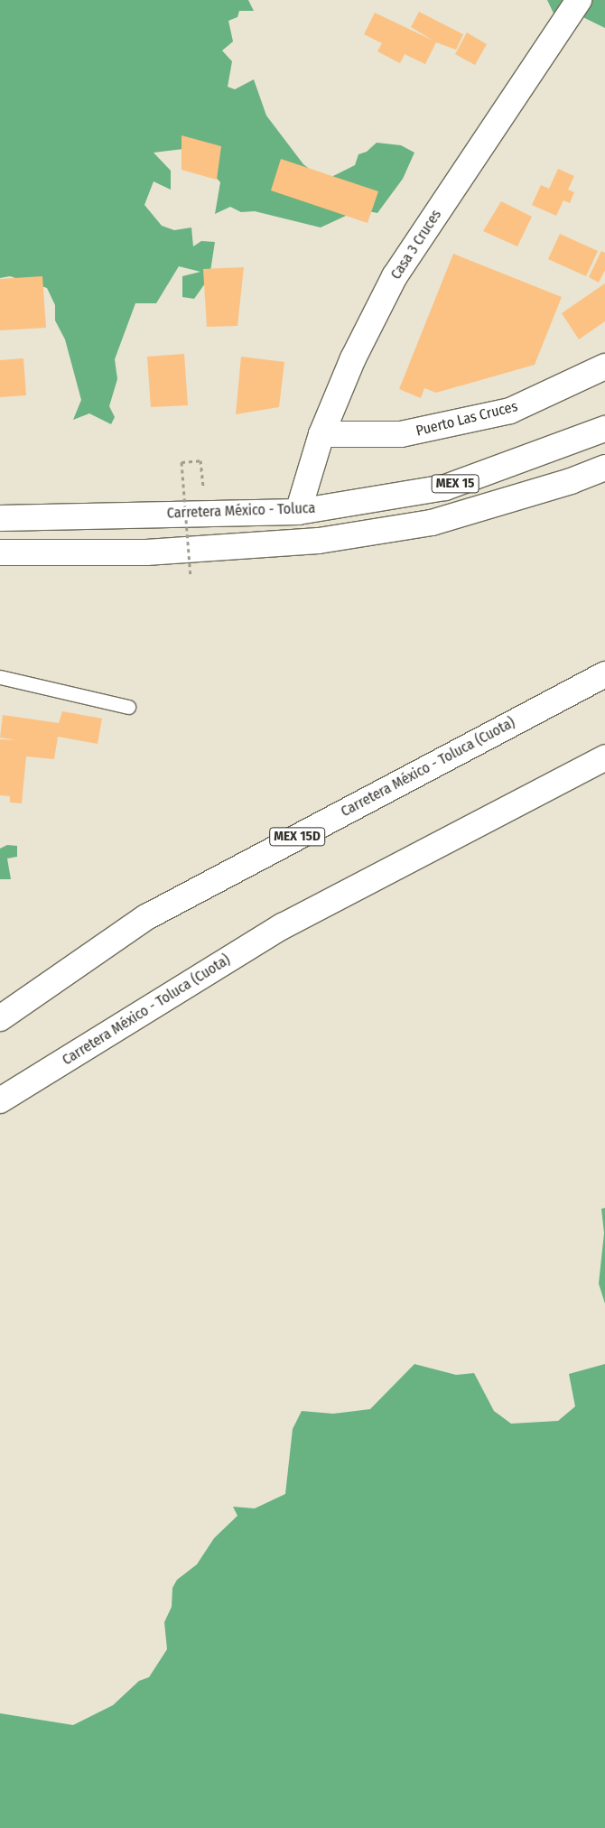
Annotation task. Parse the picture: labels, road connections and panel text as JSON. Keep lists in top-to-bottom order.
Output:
{
  "streets": {
    "main road": [
      "Casa 3 Cruces",
      "Puerto Las Cruces",
      "MEX 15",
      "Carretera México - Toluca",
      "Carretera México - Toluca (Cuota)",
      "MEX 15D"
    ]
  },
  "crossings": [
    ["Casa 3 Cruces", "Puerto Las Cruces"],
    ["Casa 3 Cruces", "Carretera México - Toluca"]
  ]
}
